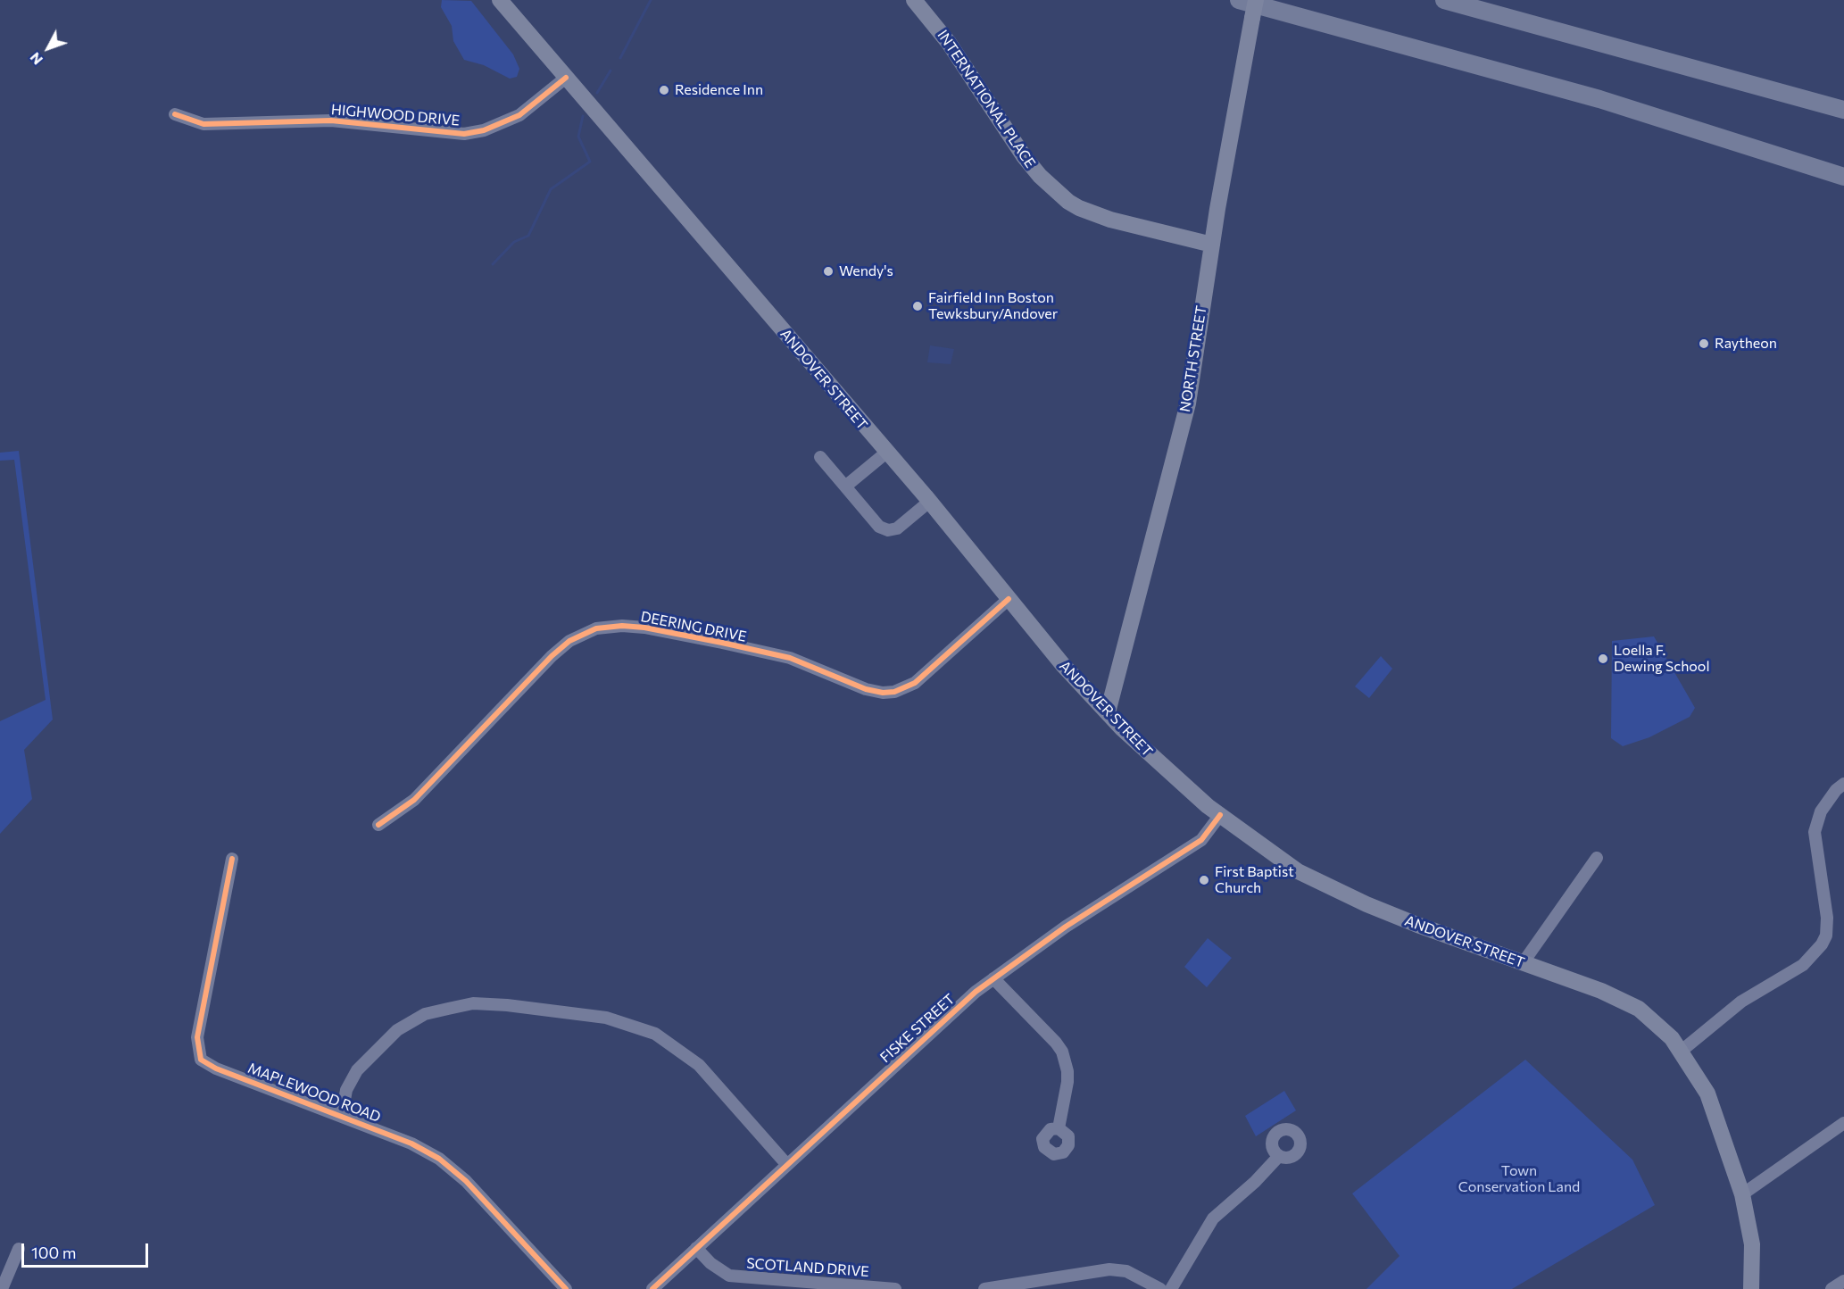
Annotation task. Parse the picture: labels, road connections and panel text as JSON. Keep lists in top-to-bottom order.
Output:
{
  "streets": {
    "main road": ["INTERNATIONAL PLACE", "NORTH STREET", "ANDOVER STREET"],
    "street": [
      "HIGHWOOD DRIVE",
      "DEERING DRIVE",
      "FISKE STREET",
      "MAPLEWOOD ROAD",
      "SCOTLAND DRIVE"
    ]
  },
  "crossings": [
    ["INTERNATIONAL PLACE", "NORTH STREET"],
    ["HIGHWOOD DRIVE", "ANDOVER STREET"],
    ["NORTH STREET", "ANDOVER STREET"],
    ["ANDOVER STREET", "DEERING DRIVE"],
    ["ANDOVER STREET", "FISKE STREET"],
    ["FISKE STREET", "SCOTLAND DRIVE"]
  ],
  "parks": ["Town Conservation Land"],
  "places": [
    "Residence Inn",
    "Wendy's",
    "Fairfield Inn Boston Tewksbury/Andover",
    "Raytheon",
    "Loella F. Dewing School",
    "First Baptist Church"
  ],
  "scale_bar": "100 m",
  "north": "bottom left"
}
